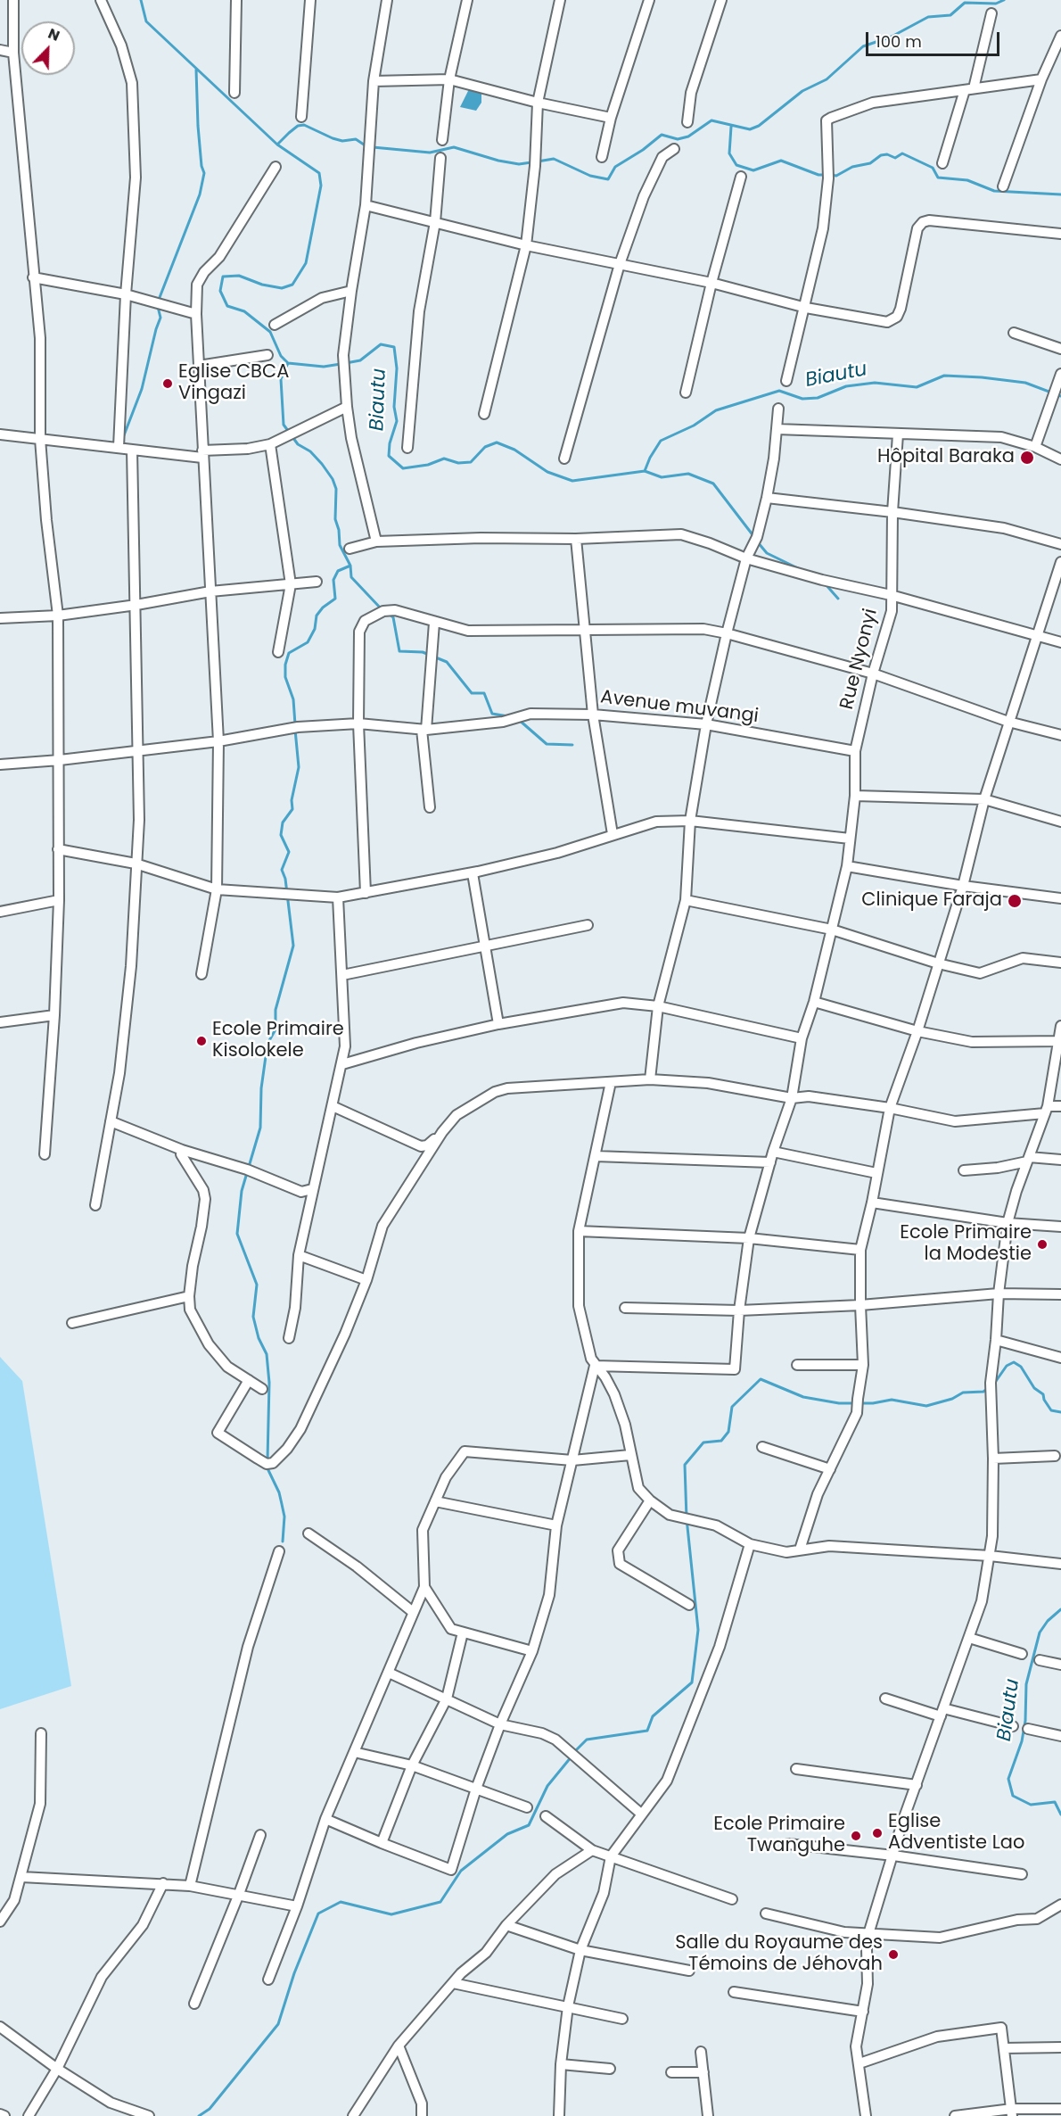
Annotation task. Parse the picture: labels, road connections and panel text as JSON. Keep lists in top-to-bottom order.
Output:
{
  "streets": {
    "street": ["Rue Nyonyi", "Avenue muvangi"]
  },
  "crossings": [
    ["Rue Nyonyi", "Avenue muvangi"]
  ],
  "water": ["Biautu"],
  "places": [
    "Eglise CBCA Vingazi",
    "Hôpital Baraka",
    "Clinique Faraja",
    "Ecole Primaire Kisolokele",
    "Ecole Primaire la Modestie",
    "Eglise Adventiste Lao",
    "Ecole Primaire Twanguhe",
    "Salle du Royaume des Témoins de Jéhovah"
  ],
  "scale_bar": "100 m",
  "north": "top right"
}
